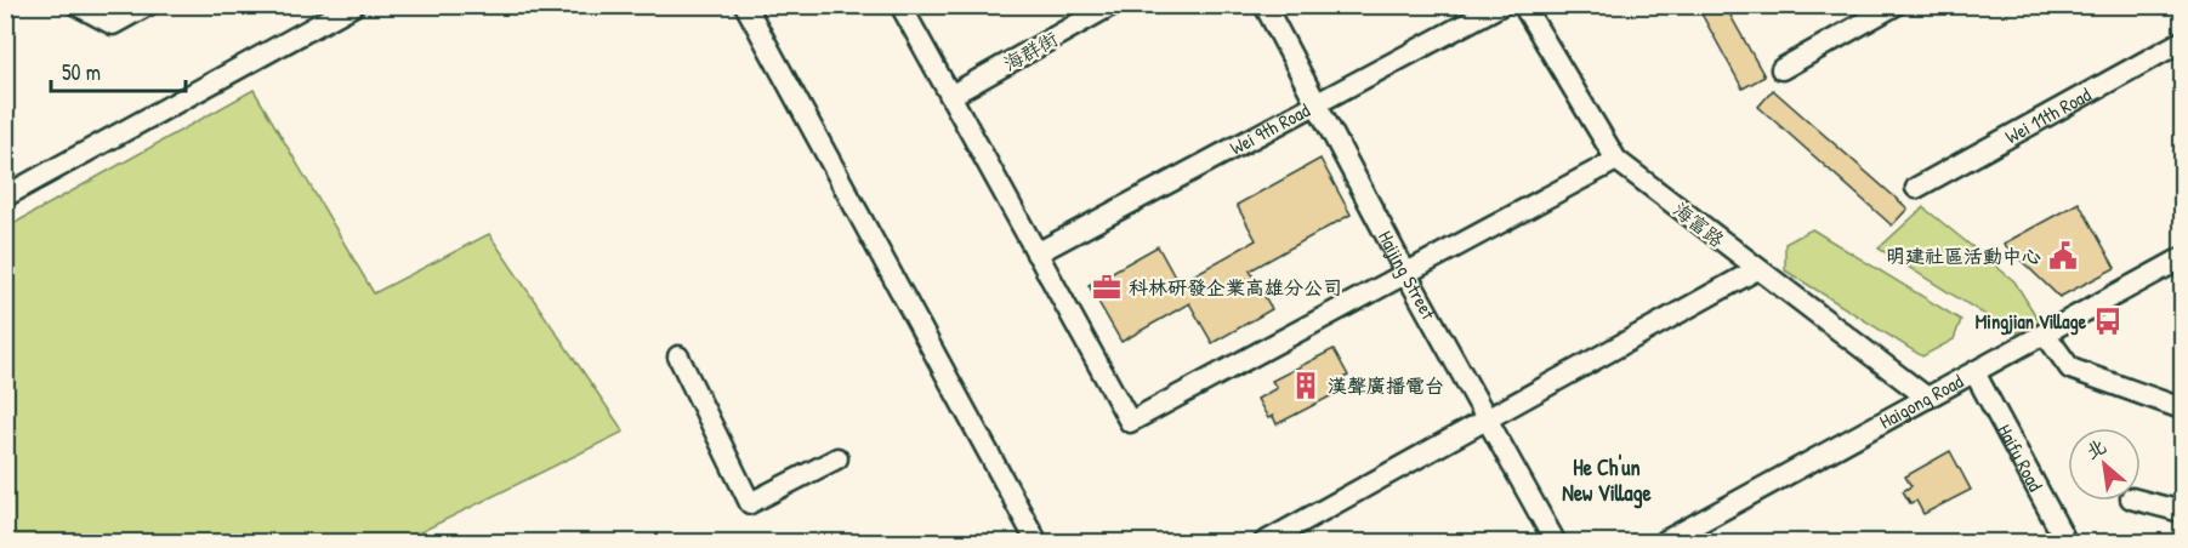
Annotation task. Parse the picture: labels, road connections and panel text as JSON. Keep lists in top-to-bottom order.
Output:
{
  "streets": {
    "street": [
      "海群街",
      "Wei 11th Road",
      "Wei 9th Road",
      "海富路",
      "Haijing Street",
      "Haigong Road",
      "Haifu Road"
    ]
  },
  "crossings": [
    ["Wei 9th Road", "Haijing Street"],
    ["海富路", "Haigong Road"],
    ["Haigong Road", "Haifu Road"]
  ],
  "districts": ["He Ch'un New Village"],
  "places": {
    "public building": ["明建社區活動中心"],
    "office": ["科林研發企業高雄分公司"],
    "bus stop": ["Mingjian Village"],
    "building": ["漢聲廣播電台"]
  },
  "scale_bar": "50 m",
  "north": "top left"
}
